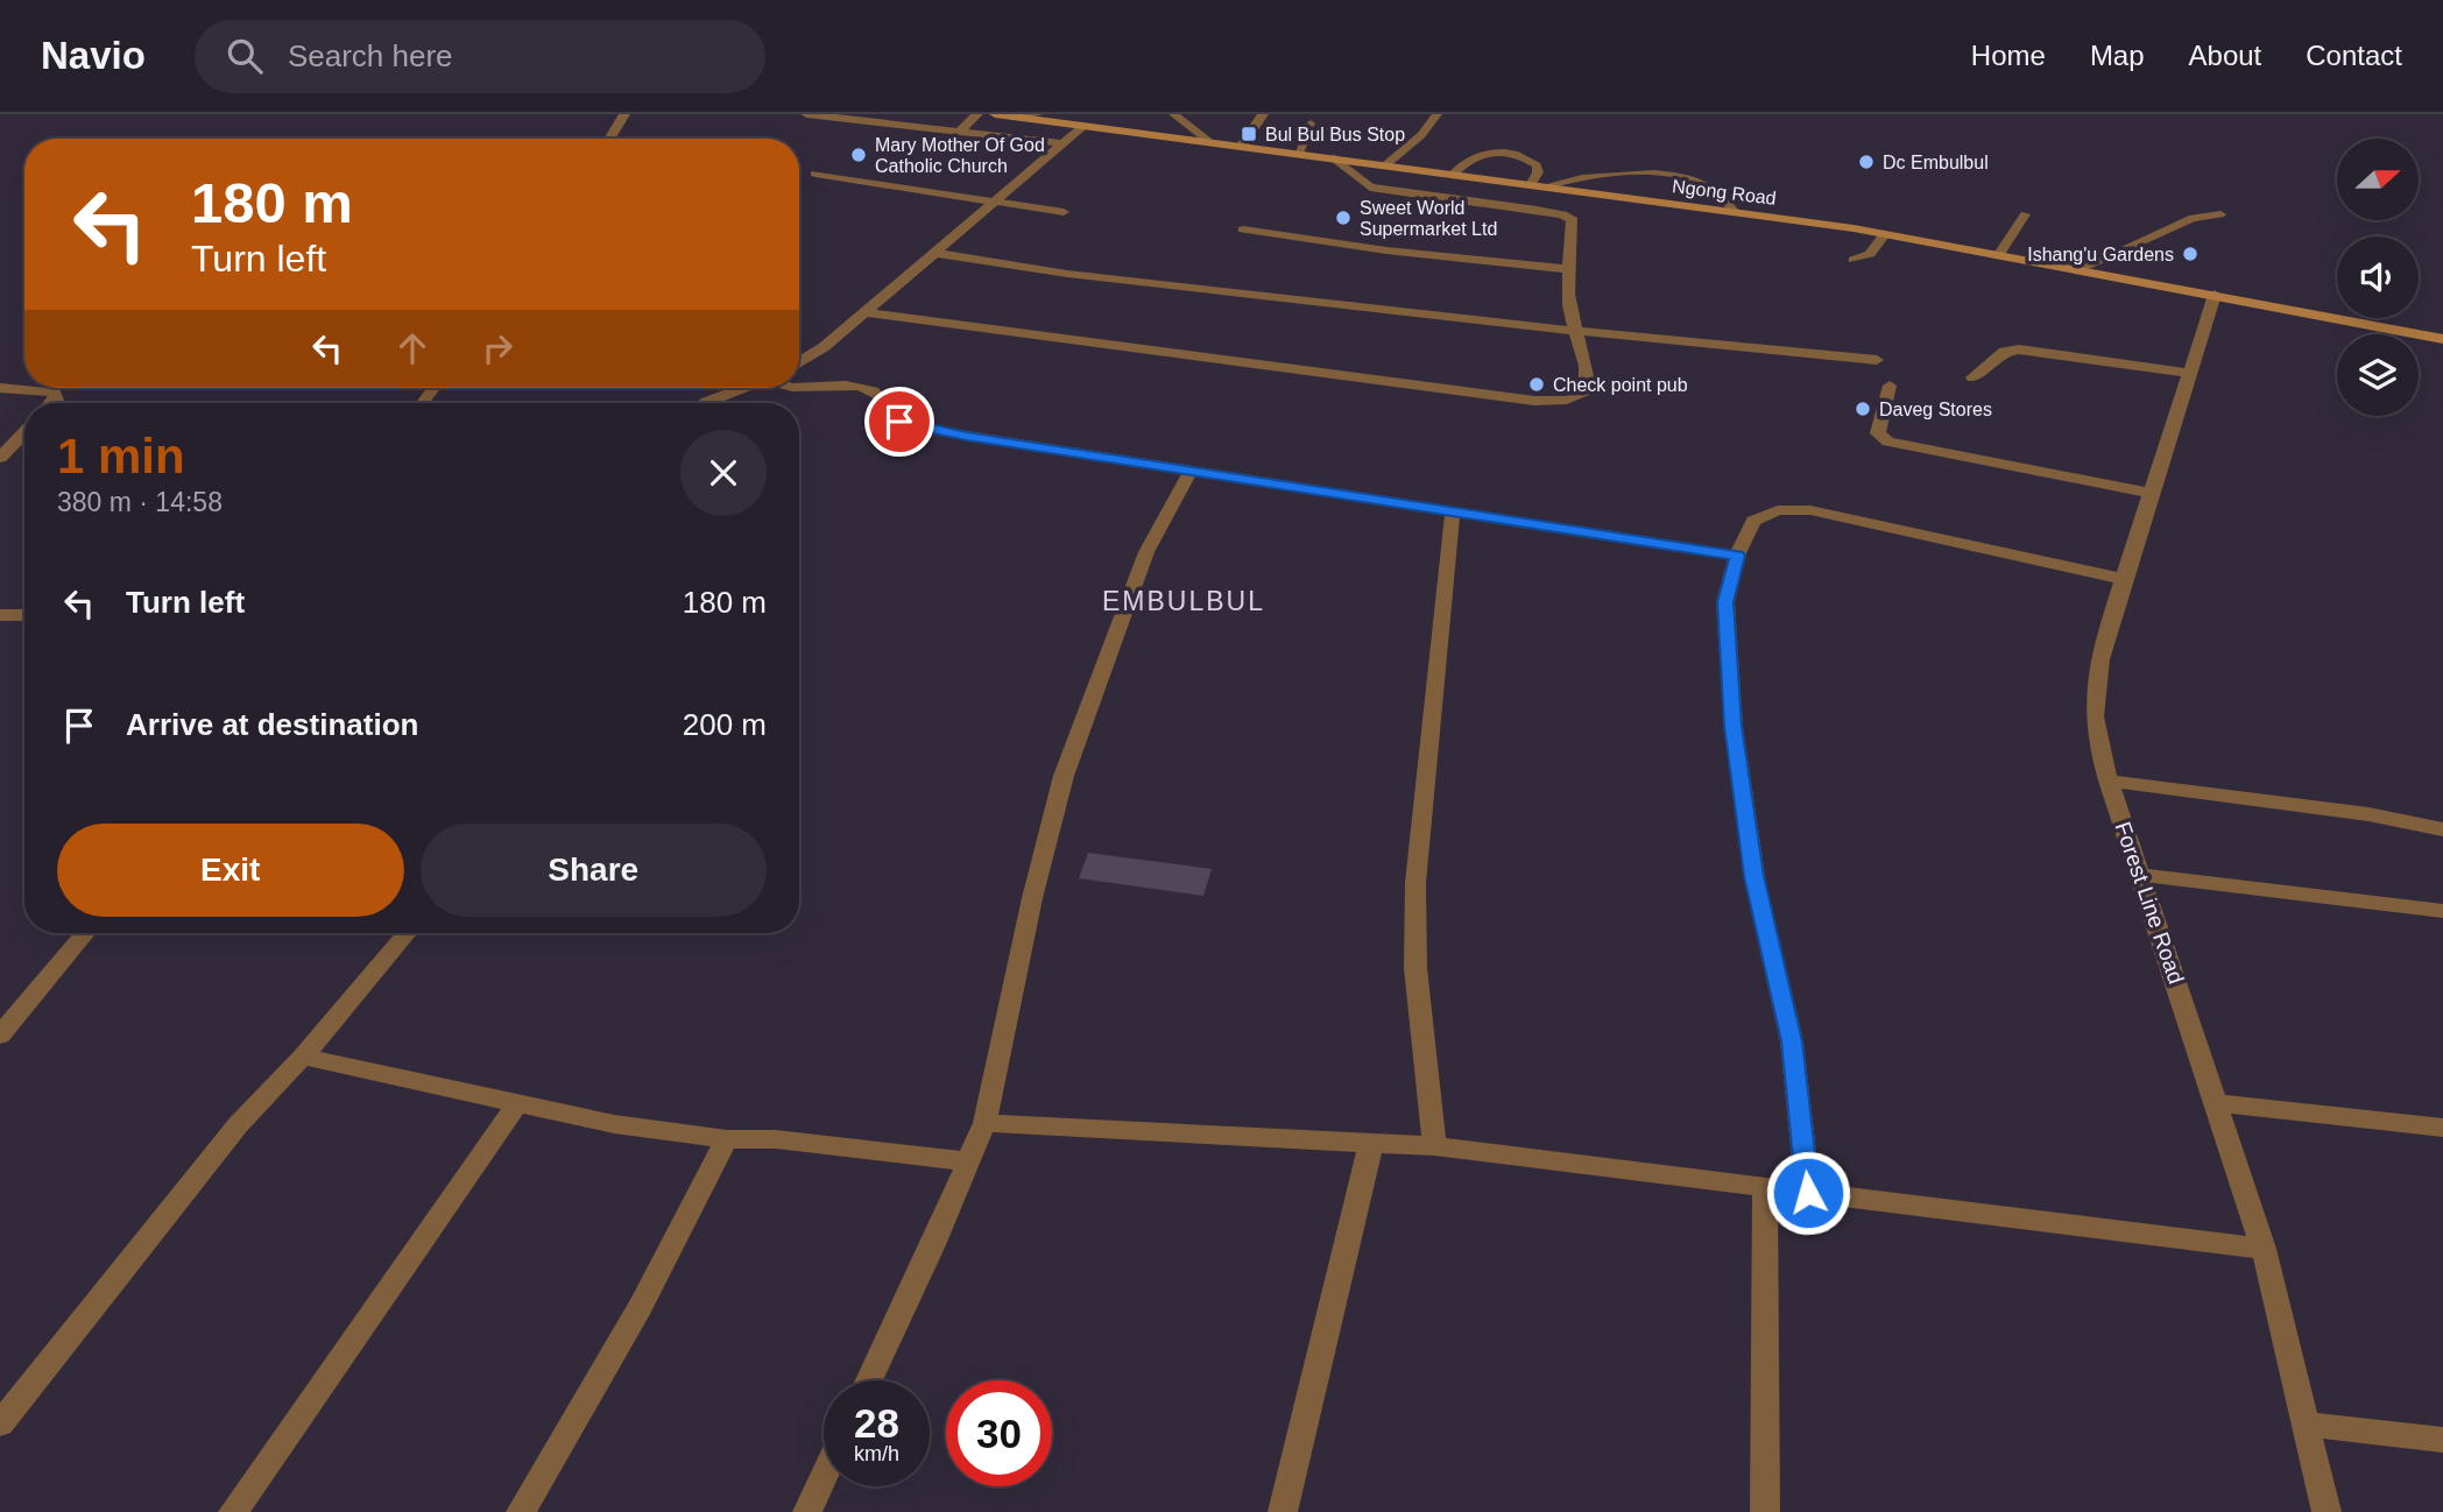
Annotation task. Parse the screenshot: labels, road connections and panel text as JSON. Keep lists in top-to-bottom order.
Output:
{
  "streets": {
    "main road": ["Ngong Road"],
    "street": ["Forest Line Road"]
  },
  "crossings": [
    ["Ngong Road", "Forest Line Road"]
  ],
  "districts": ["EMBULBUL"],
  "places": {
    "transit": ["Bul Bul Bus Stop"],
    "other": [
      "Mary Mother Of God Catholic Church",
      "Dc Embulbul",
      "Sweet World Supermarket Ltd",
      "Ishang'u Gardens",
      "Check point pub",
      "Daveg Stores"
    ]
  },
  "north": "right",
  "page": {
    "header": "Navio",
    "search": "Search here",
    "nav": [
      "Home",
      "Map",
      "About",
      "Contact"
    ],
    "turn": ["180 m", "Turn left"],
    "heading": ["1 min", "380 m · 14:58"],
    "list": [
      {
        "name": "Turn left",
        "value": "180 m"
      },
      {
        "name": "Arrive at destination",
        "value": "200 m"
      }
    ],
    "buttons": ["Exit", "Share"],
    "speed": "28 km/h",
    "limit": "30"
  }
}
